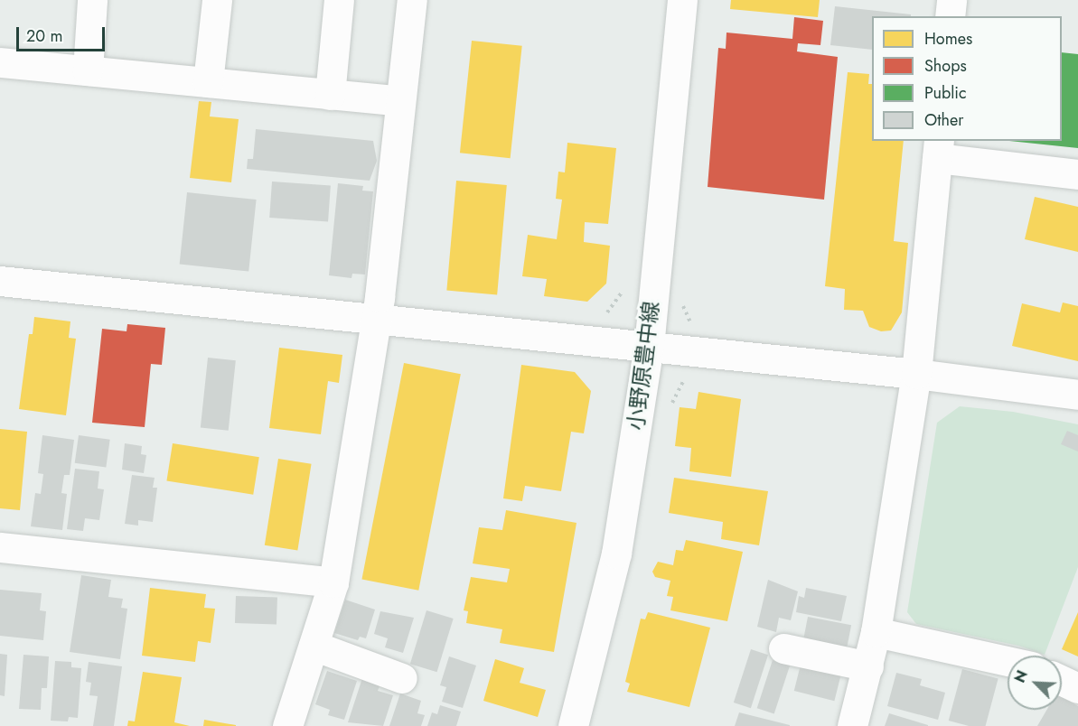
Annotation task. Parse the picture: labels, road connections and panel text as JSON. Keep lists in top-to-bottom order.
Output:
{
  "streets": {
    "street": ["小野原豊中線"]
  },
  "legend": [
    "Homes",
    "Shops",
    "Public",
    "Other"
  ],
  "scale_bar": "20 m",
  "north": "top left"
}
